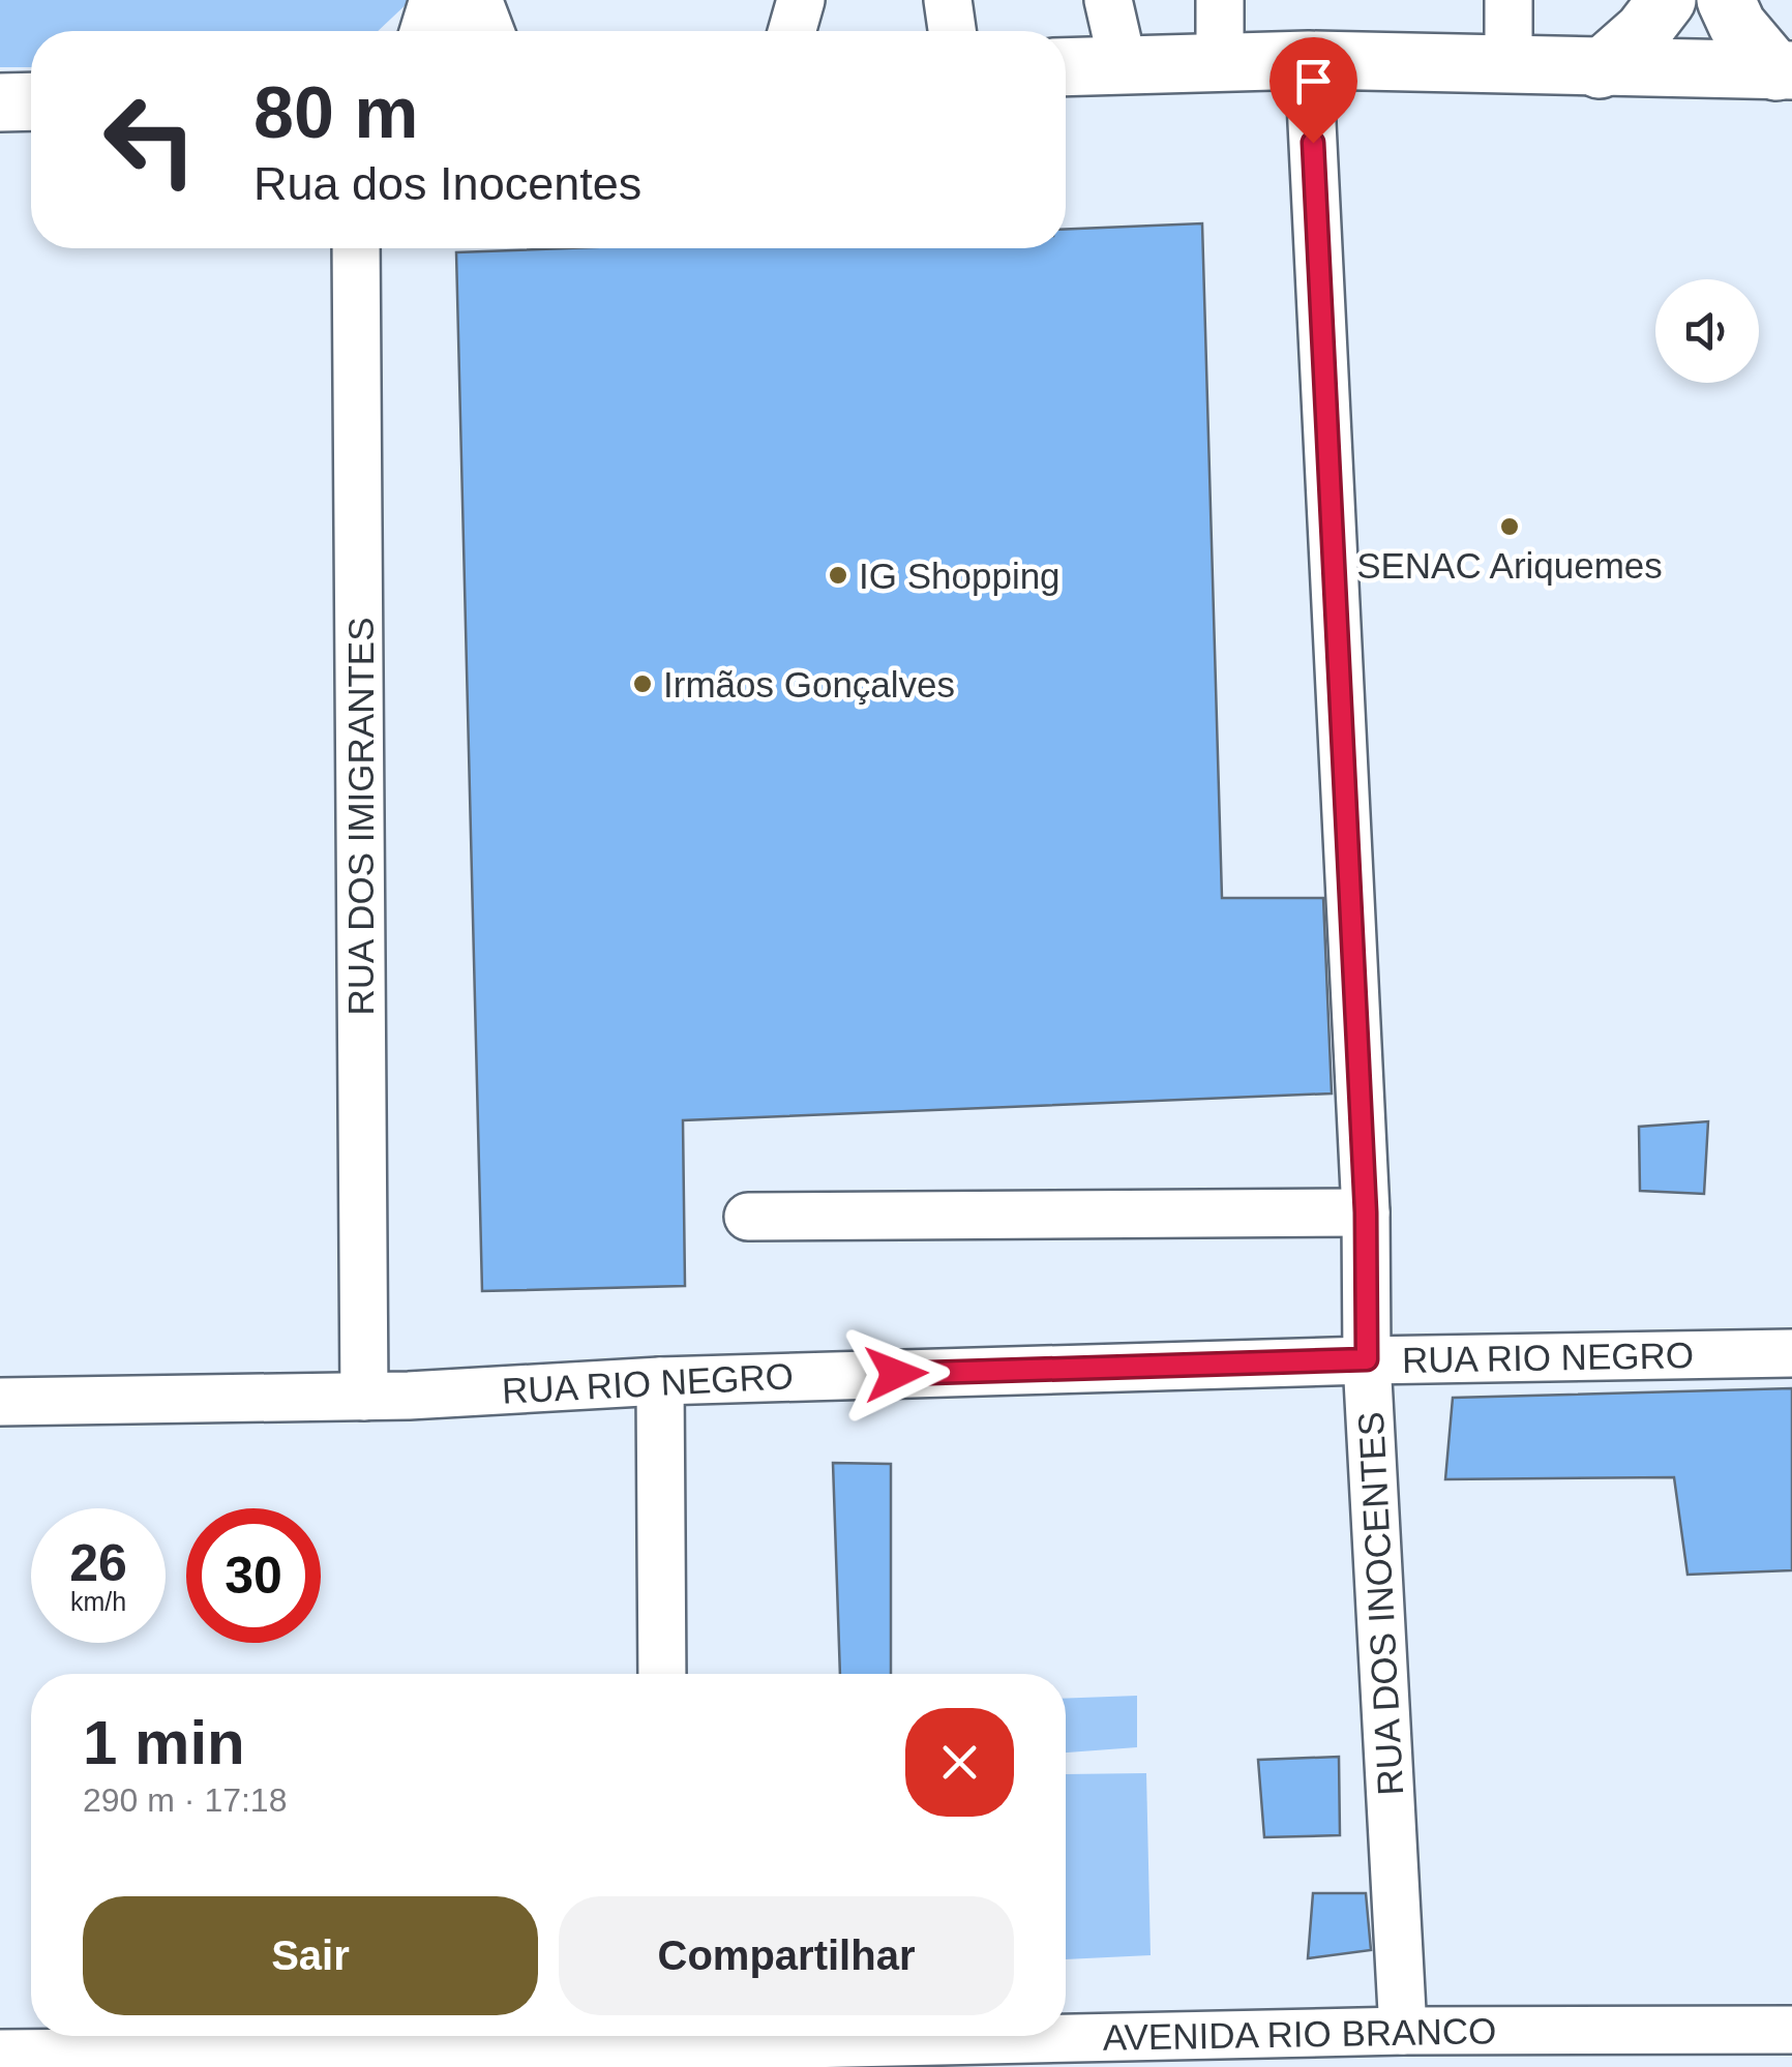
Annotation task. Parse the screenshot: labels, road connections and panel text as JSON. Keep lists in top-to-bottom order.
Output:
{
  "streets": {
    "street": [
      "RUA DOS IMIGRANTES",
      "RUA RIO NEGRO",
      "RUA DOS INOCENTES",
      "AVENIDA RIO BRANCO"
    ]
  },
  "crossings": [
    ["RUA DOS IMIGRANTES", "RUA RIO NEGRO"],
    ["RUA RIO NEGRO", "RUA DOS INOCENTES"],
    ["RUA DOS INOCENTES", "AVENIDA RIO BRANCO"]
  ],
  "places": ["SENAC Ariquemes", "IG Shopping", "Irmãos Gonçalves"],
  "page": {
    "turn": ["80 m", "Rua dos Inocentes"],
    "speed": "26 km/h",
    "limit": "30",
    "heading": ["1 min", "290 m · 17:18"],
    "buttons": ["Sair", "Compartilhar"]
  }
}
